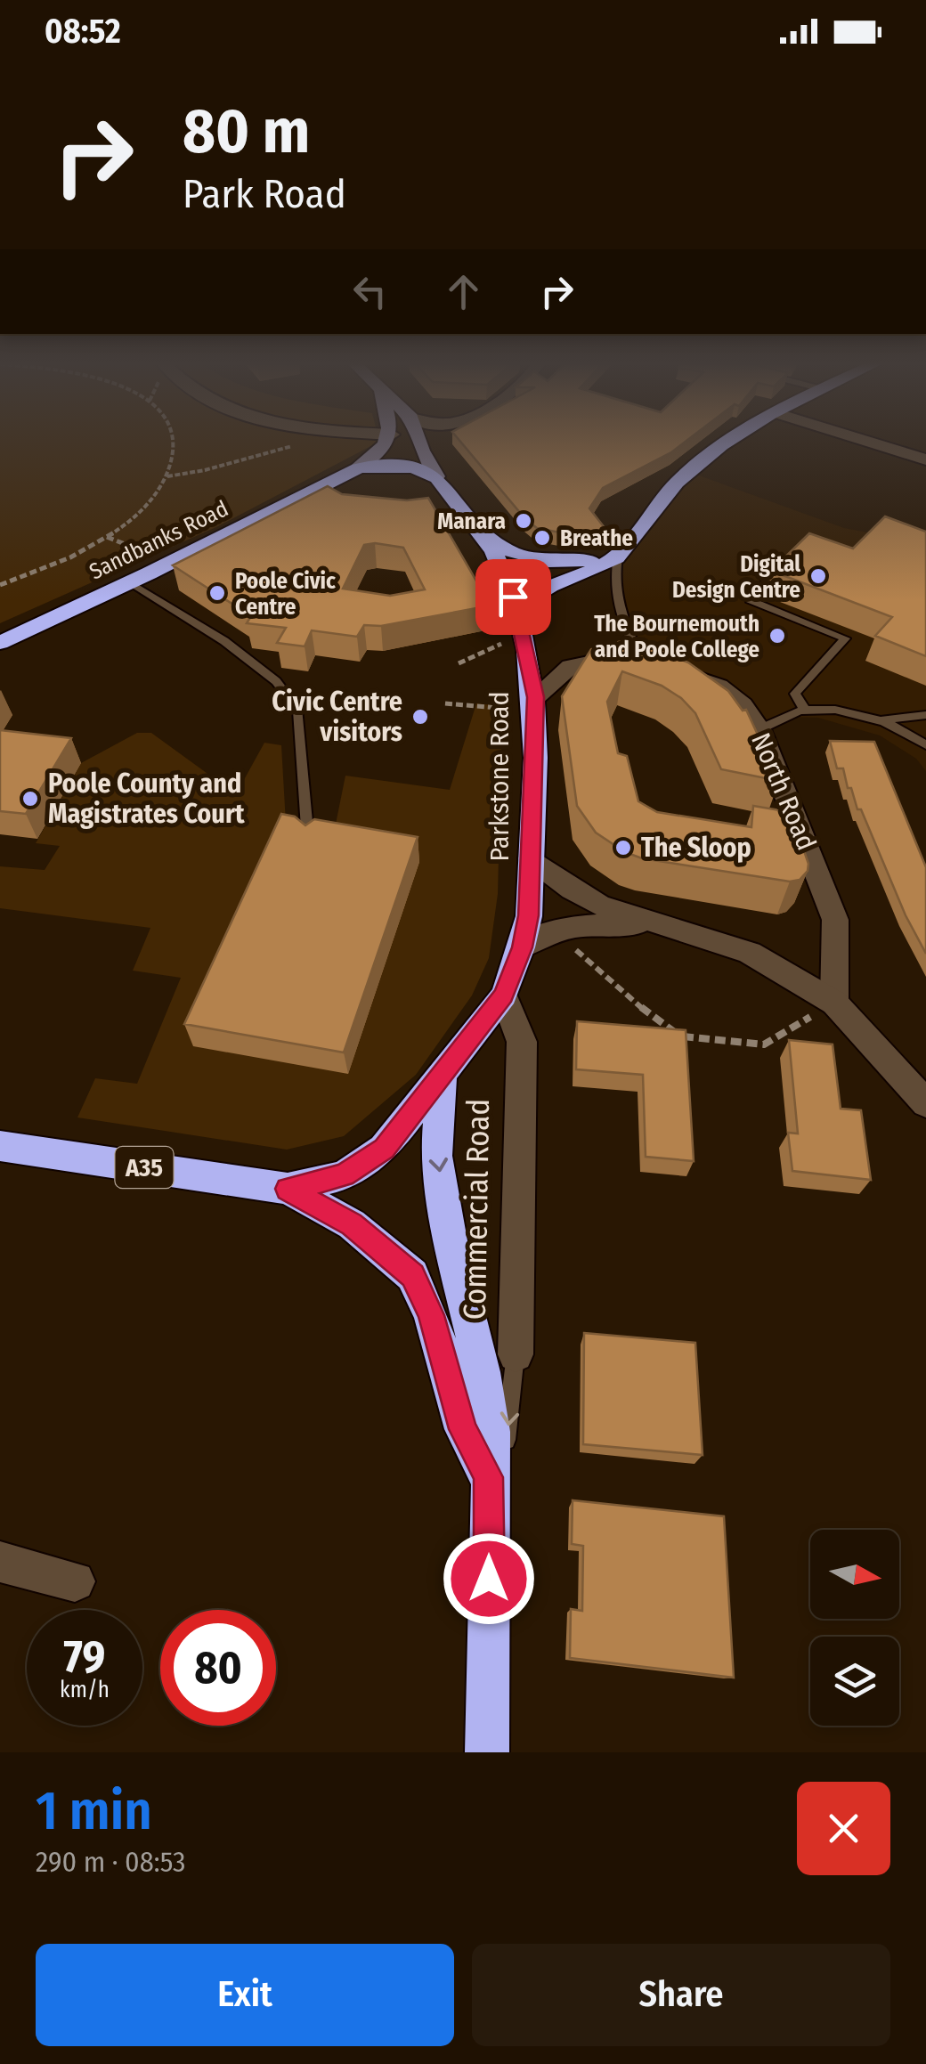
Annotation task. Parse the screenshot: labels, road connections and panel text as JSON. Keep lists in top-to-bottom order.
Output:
{
  "streets": {
    "highway": [
      "Sandbanks Road",
      "Parkstone Road",
      "A35",
      "Commercial Road"
    ],
    "street": ["North Road"]
  },
  "crossings": [
    ["Sandbanks Road", "Parkstone Road"],
    ["Parkstone Road", "A35"],
    ["Parkstone Road", "Commercial Road"],
    ["A35", "Commercial Road"]
  ],
  "places": [
    "Manara",
    "Breathe",
    "Digital Design Centre",
    "Poole Civic Centre",
    "The Bournemouth and Poole College",
    "Civic Centre visitors",
    "Poole County and Magistrates Court",
    "The Sloop"
  ],
  "north": "right",
  "page": {
    "status": "08:52",
    "turn": ["80 m", "Park Road"],
    "speed": "79 km/h",
    "limit": "80",
    "heading": ["1 min", "290 m · 08:53"],
    "buttons": ["Exit", "Share"]
  }
}
